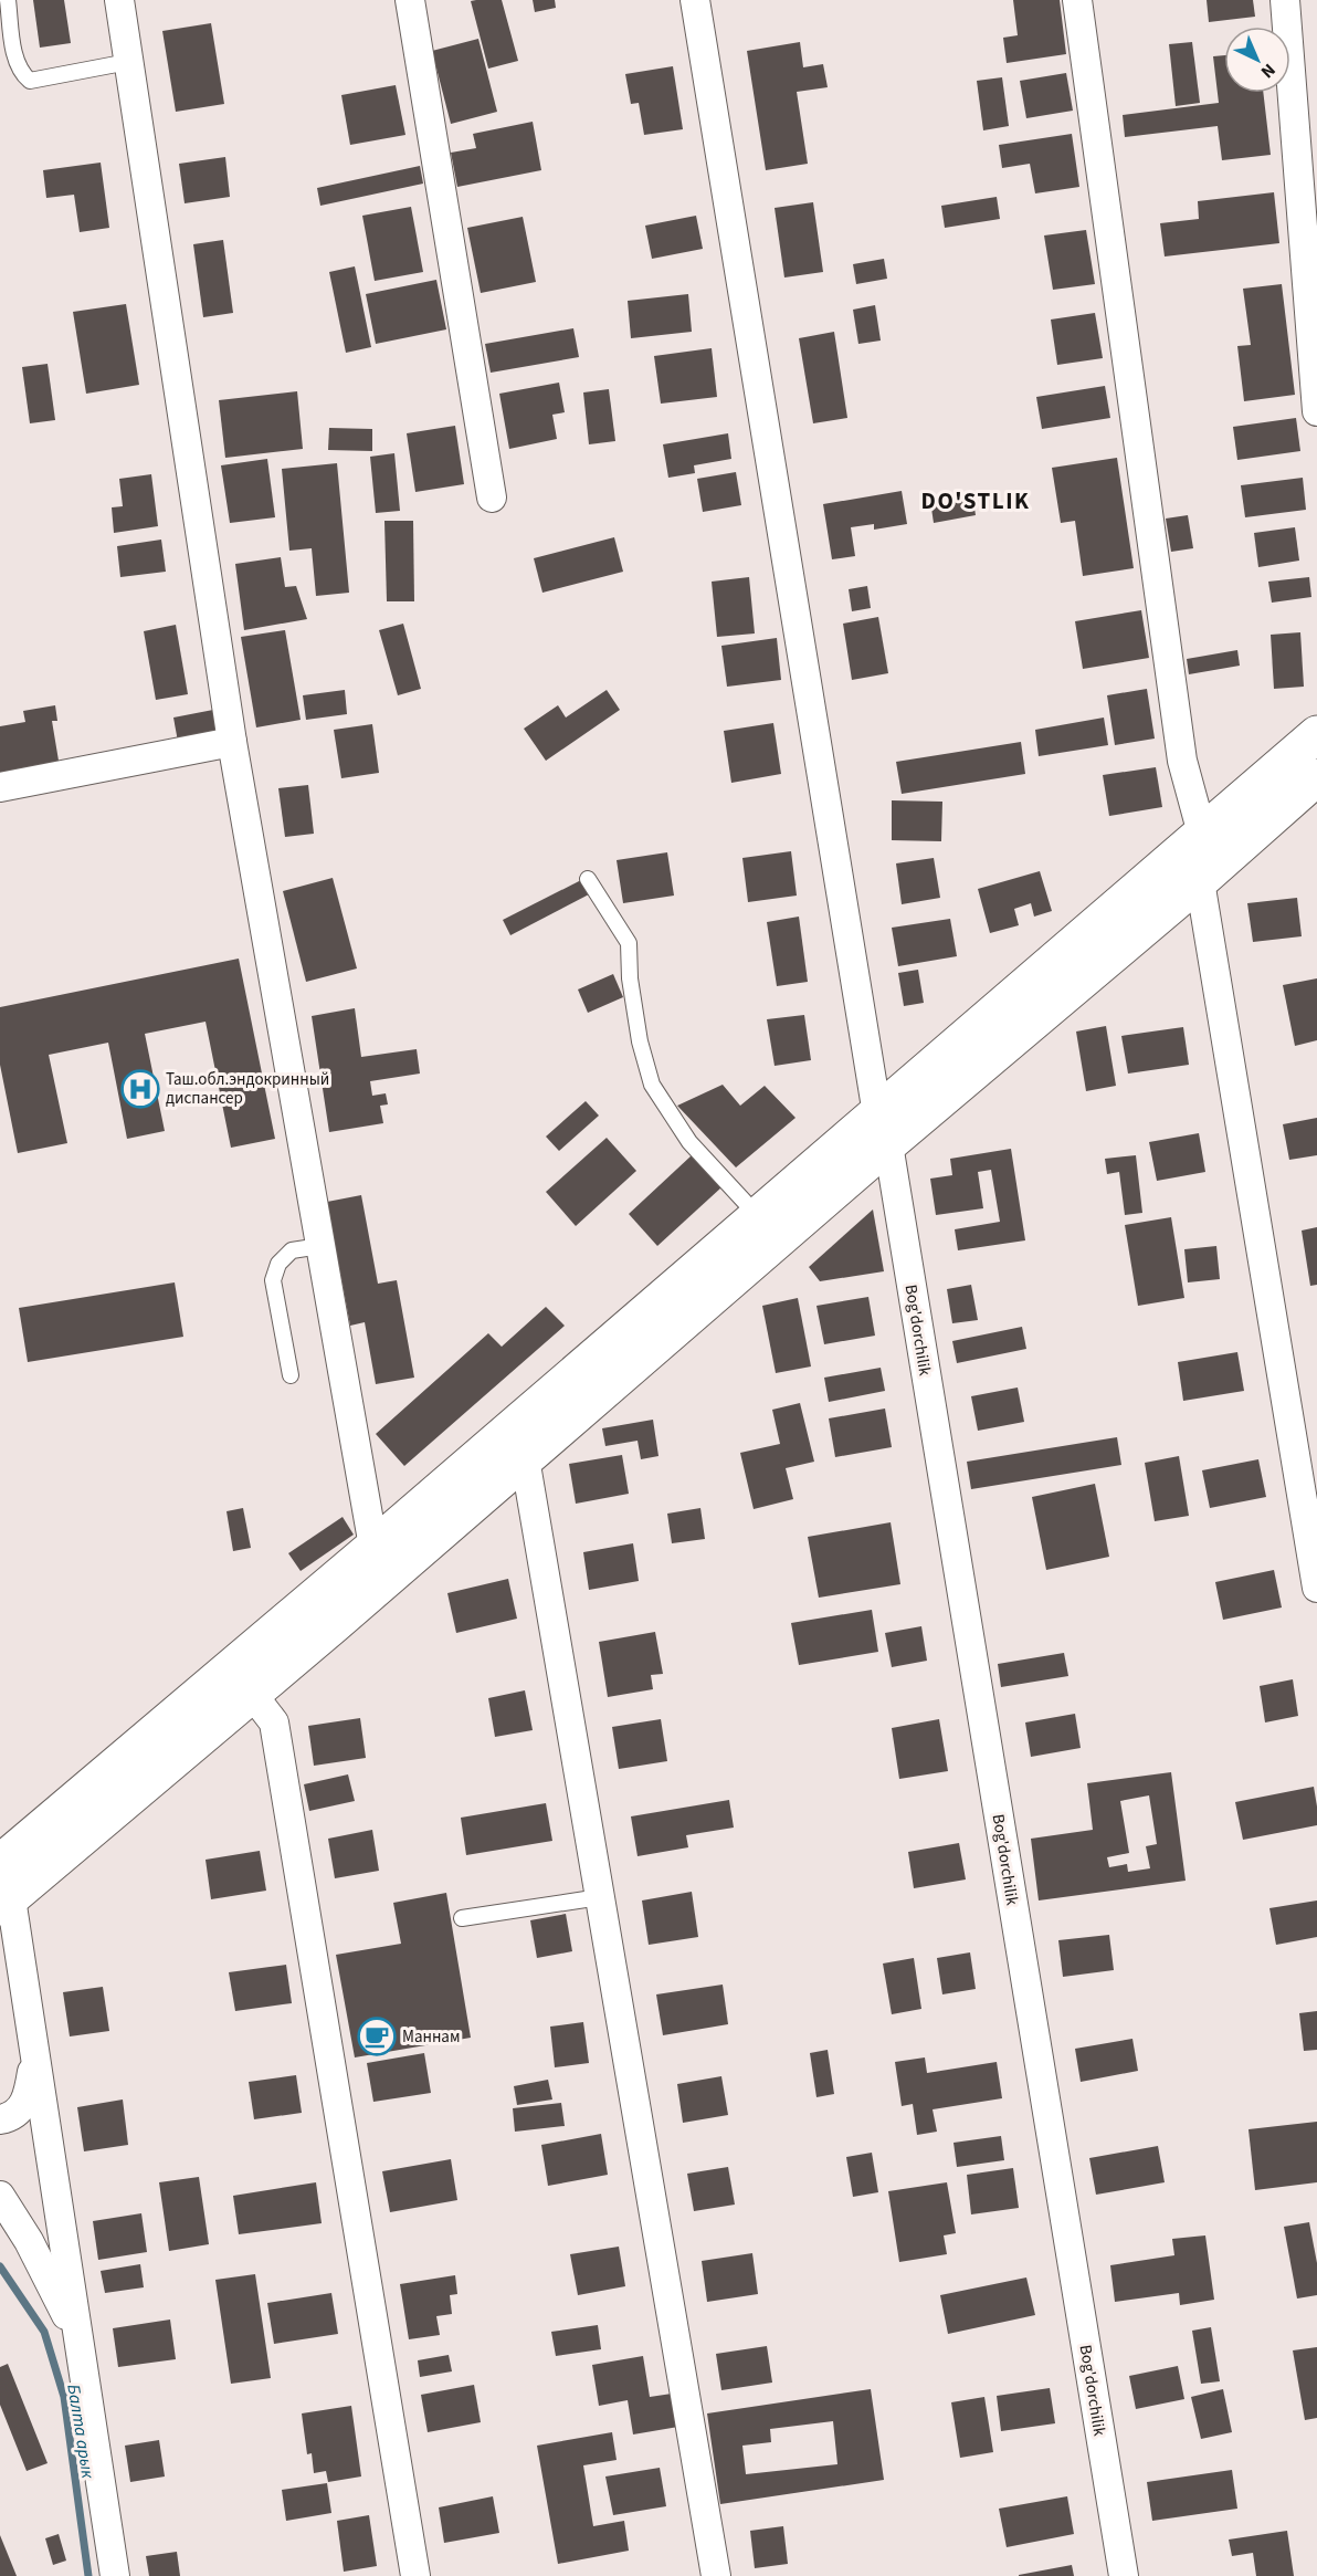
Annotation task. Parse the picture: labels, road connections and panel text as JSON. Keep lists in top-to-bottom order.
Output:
{
  "streets": {
    "street": ["Bog'dorchilik"]
  },
  "districts": ["DO'STLIK"],
  "water": ["Балта арык"],
  "places": {
    "hospital": ["Таш.обл.эндокринный диспансер"],
    "cafe": ["Маннам"]
  },
  "north": "bottom right"
}
